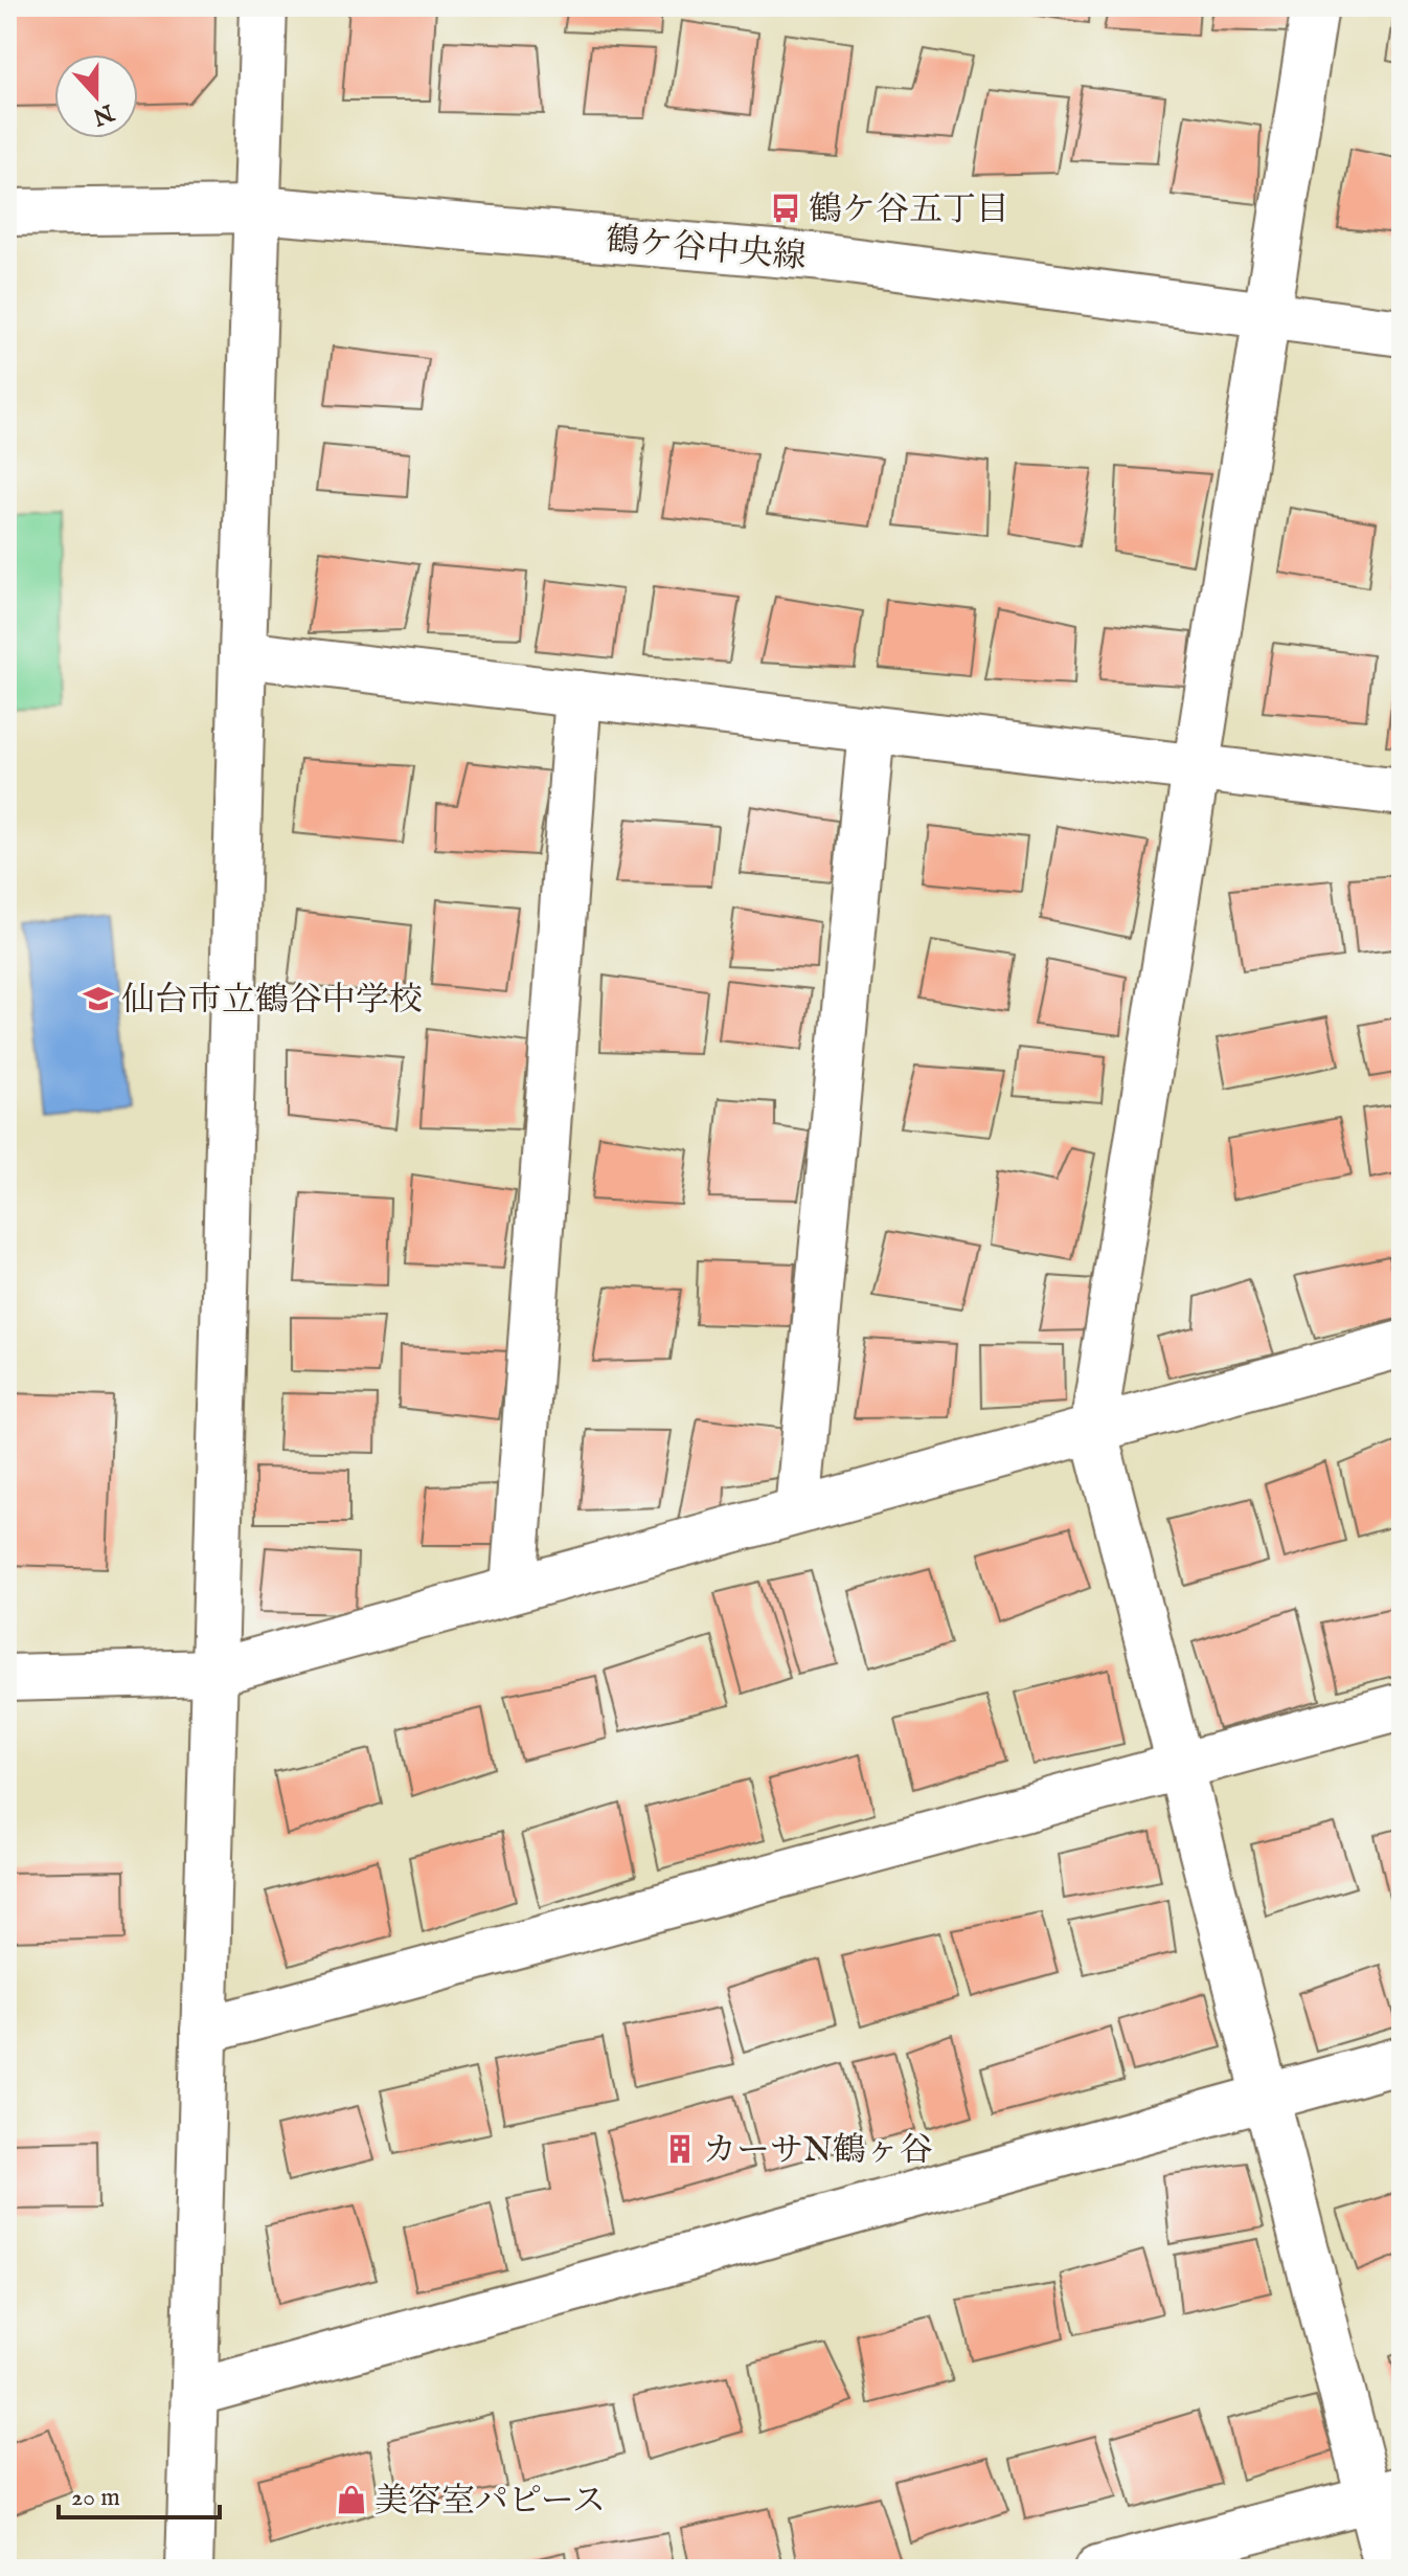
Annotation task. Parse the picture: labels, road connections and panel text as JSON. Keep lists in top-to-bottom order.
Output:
{
  "streets": {
    "street": ["鶴ケ谷中央線"]
  },
  "places": {
    "bus stop": ["鶴ケ谷五丁目"],
    "school or university": ["仙台市立鶴谷中学校"],
    "building": ["カーサN鶴ヶ谷"],
    "shop": ["美容室パピース"]
  },
  "scale_bar": "20 m",
  "north": "bottom"
}
